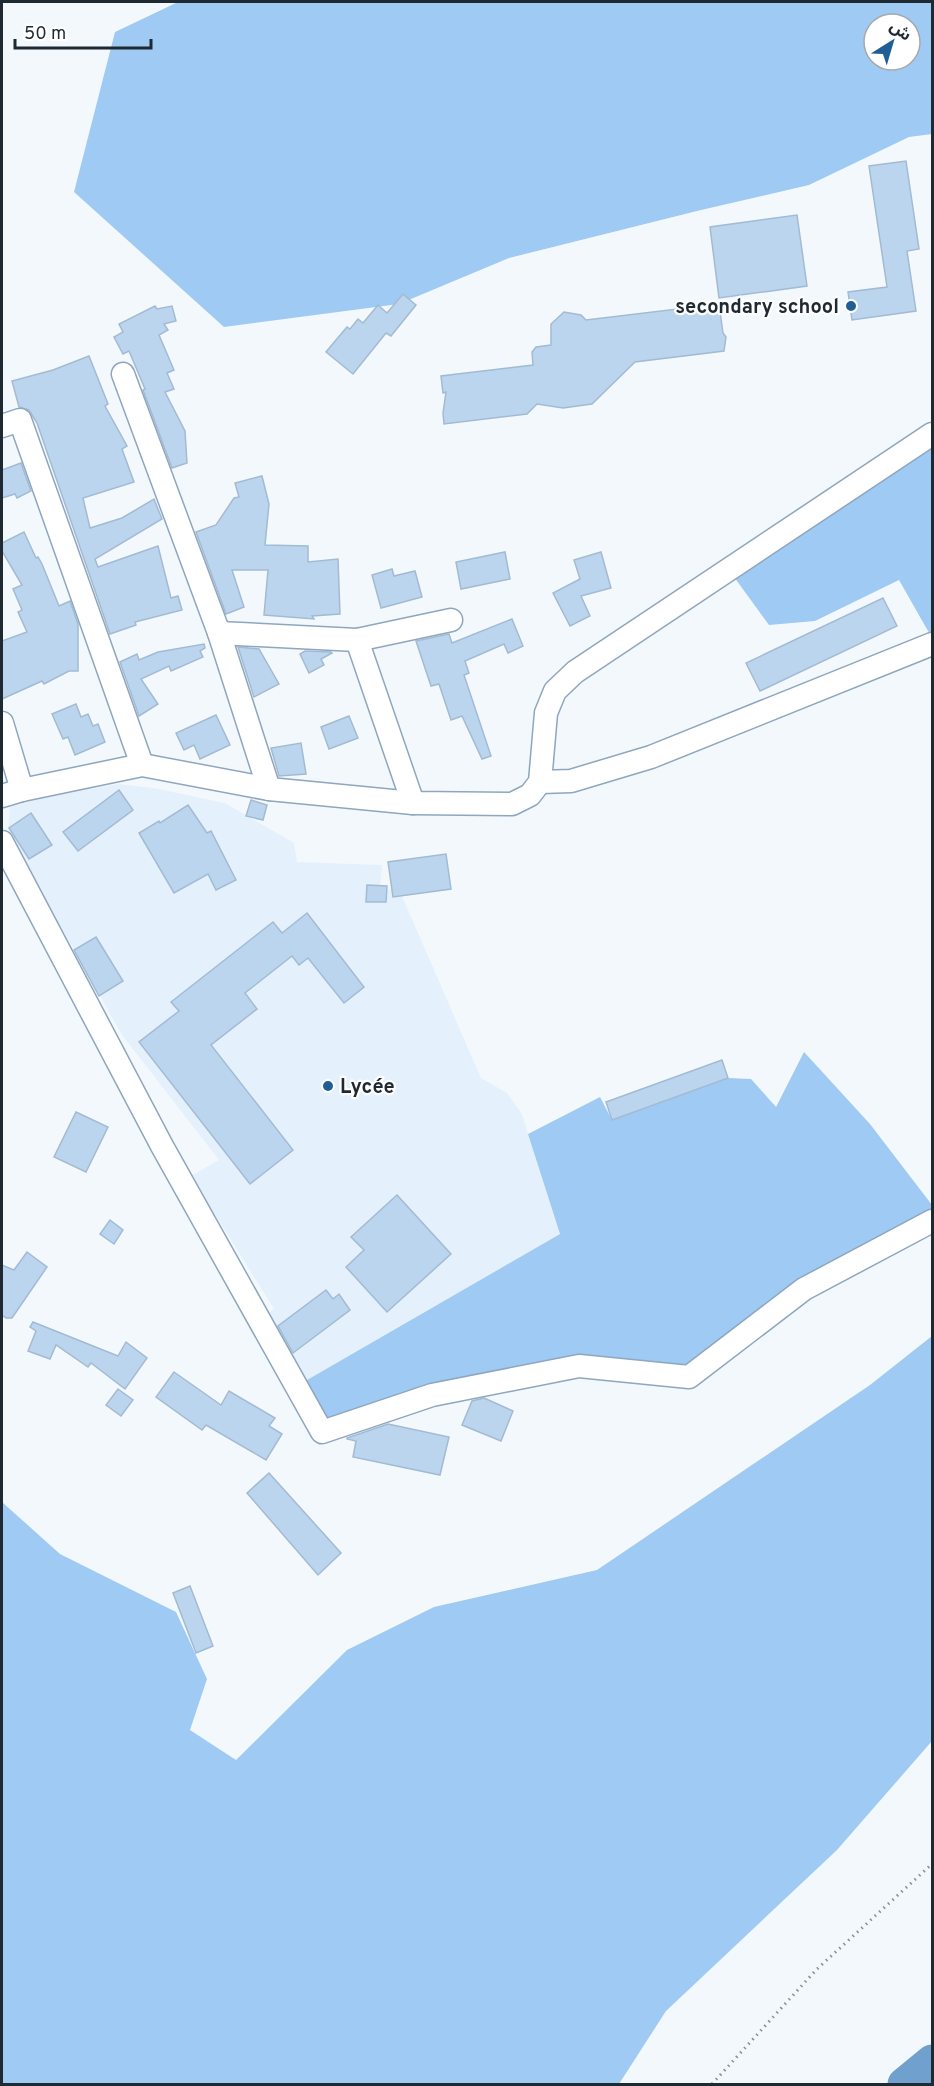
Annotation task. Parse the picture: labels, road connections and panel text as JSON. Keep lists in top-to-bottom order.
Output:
{
  "places": ["secondary school", "Lycée"],
  "scale_bar": "50 m",
  "north": "top right"
}
